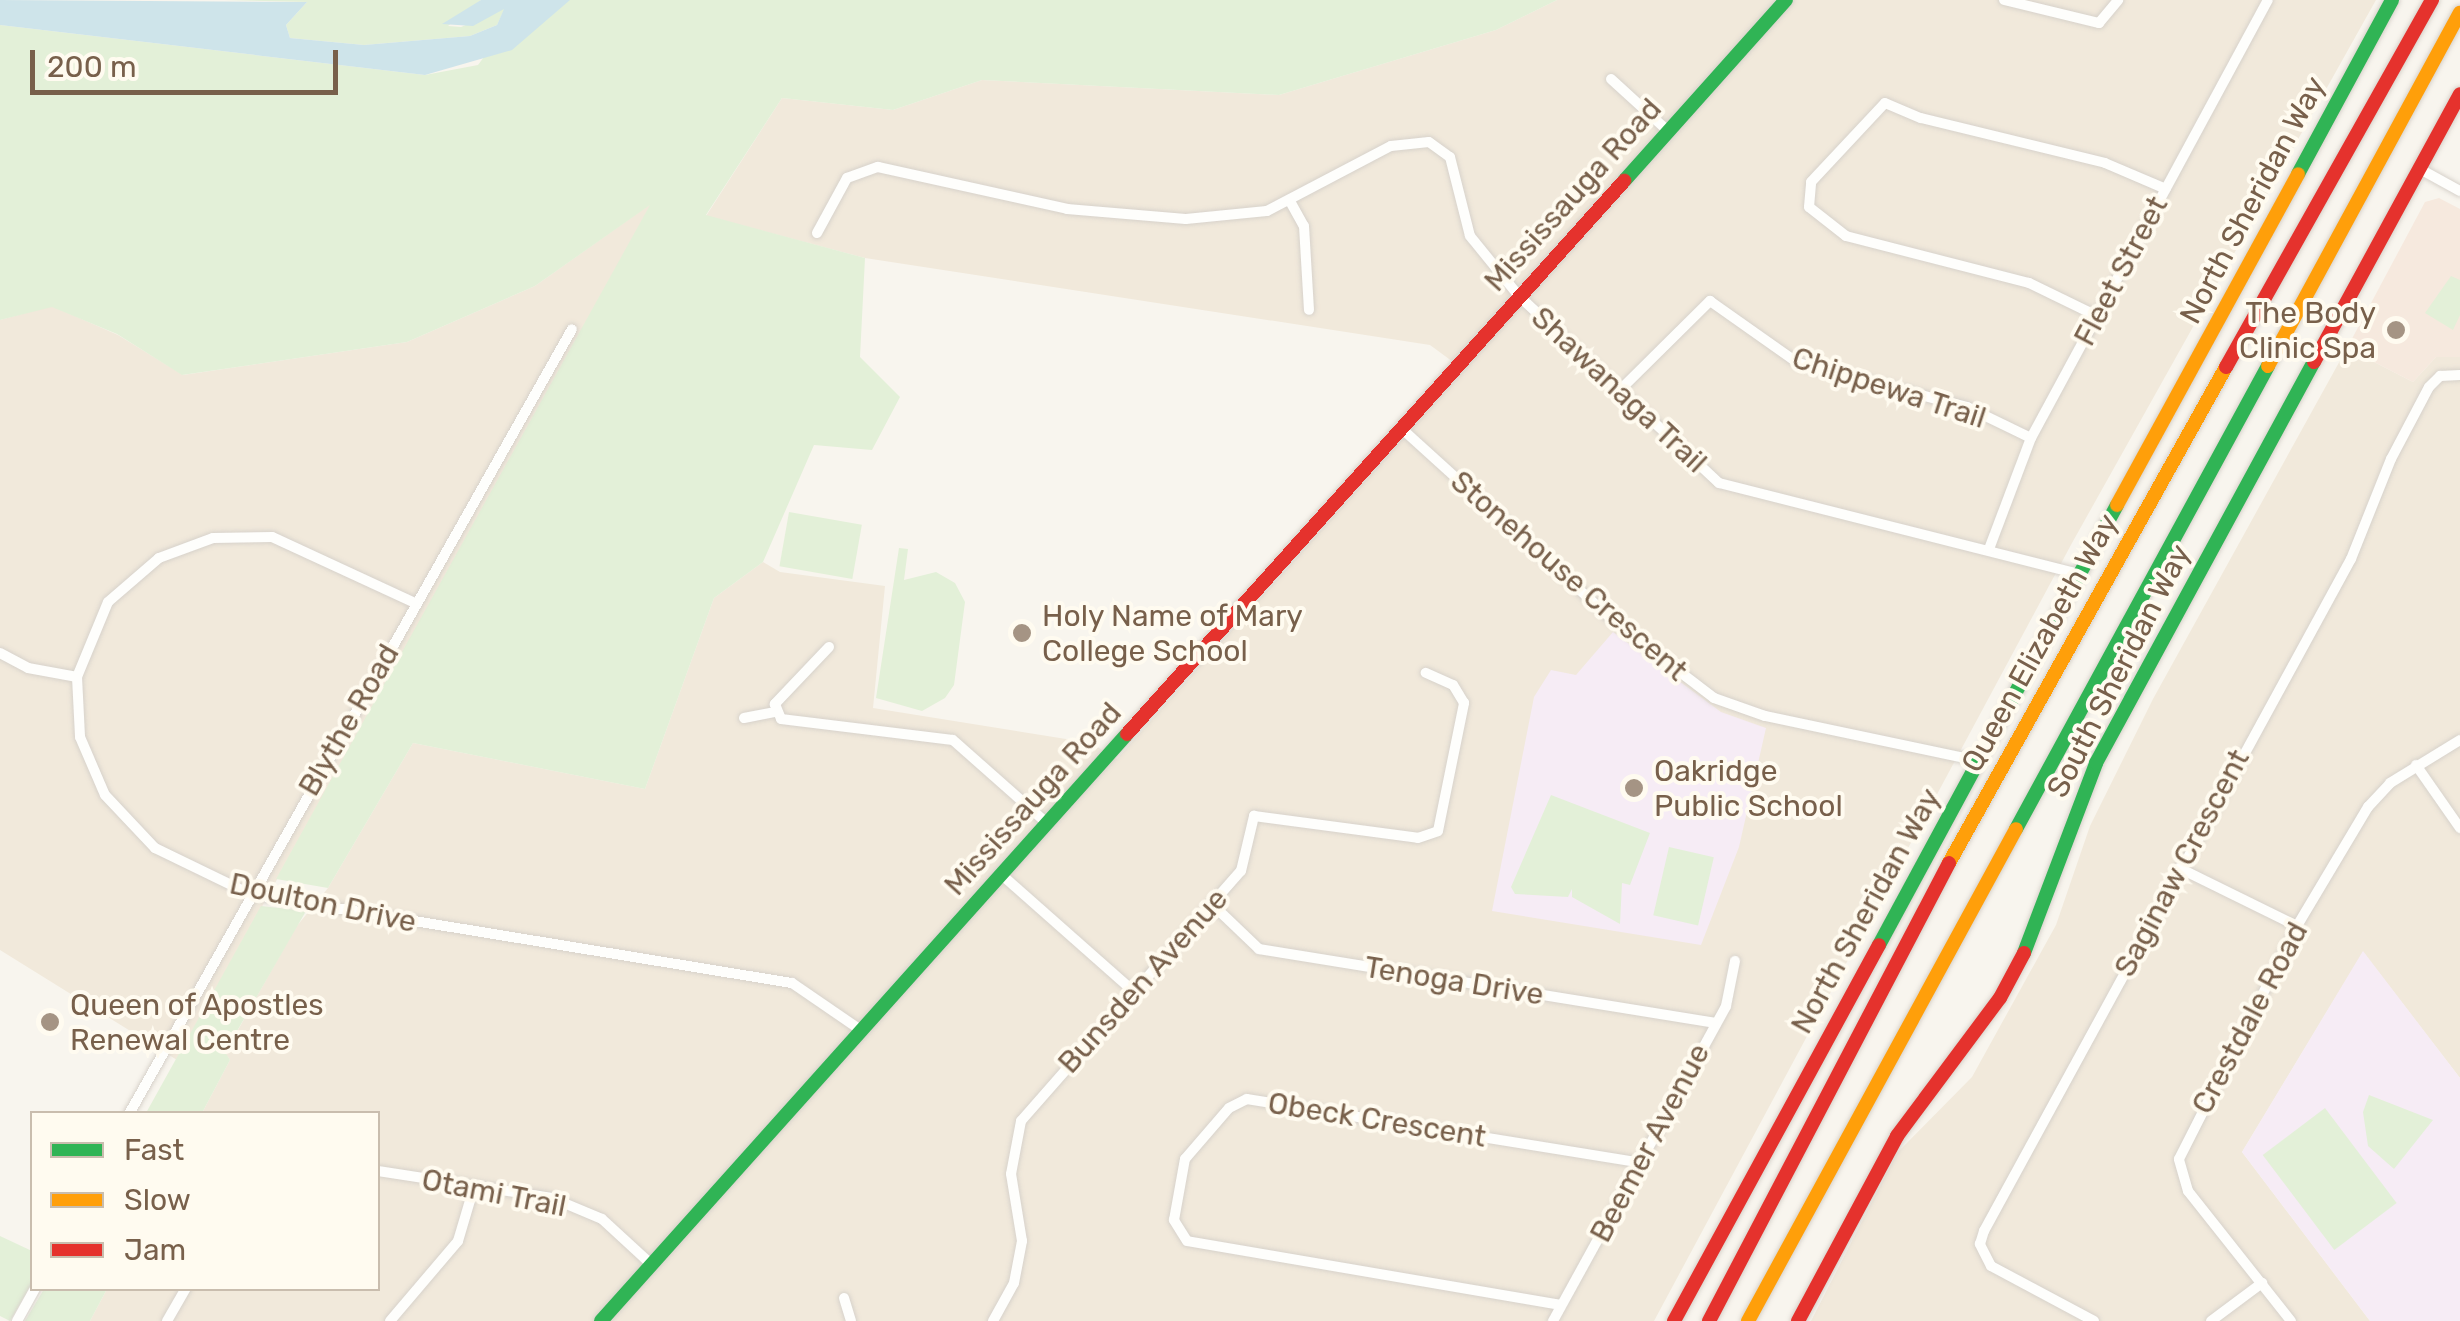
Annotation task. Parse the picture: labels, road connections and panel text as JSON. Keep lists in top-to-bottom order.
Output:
{
  "streets": {
    "main road": [
      "Mississauga Road",
      "North Sheridan Way",
      "Queen Elizabeth Way",
      "South Sheridan Way"
    ],
    "street": [
      "Fleet Street",
      "Chippewa Trail",
      "Shawanaga Trail",
      "Stonehouse Crescent",
      "Blythe Road",
      "Saginaw Crescent",
      "Doulton Drive",
      "Bunsden Avenue",
      "Tenoga Drive",
      "Crestdale Road",
      "Obeck Crescent",
      "Beemer Avenue",
      "Otami Trail"
    ]
  },
  "crossings": [
    ["Mississauga Road", "Shawanaga Trail"],
    ["Mississauga Road", "Stonehouse Crescent"],
    ["Mississauga Road", "Doulton Drive"],
    ["Mississauga Road", "Otami Trail"],
    ["North Sheridan Way", "Shawanaga Trail"],
    ["North Sheridan Way", "Stonehouse Crescent"],
    ["Fleet Street", "Chippewa Trail"],
    ["Fleet Street", "Shawanaga Trail"],
    ["Chippewa Trail", "Shawanaga Trail"],
    ["Blythe Road", "Doulton Drive"],
    ["Bunsden Avenue", "Tenoga Drive"],
    ["Tenoga Drive", "Beemer Avenue"],
    ["Obeck Crescent", "Beemer Avenue"]
  ],
  "places": [
    "The Body Clinic Spa",
    "Holy Name of Mary College School",
    "Oakridge Public School",
    "Queen of Apostles Renewal Centre"
  ],
  "legend": ["Fast", "Slow", "Jam"],
  "scale_bar": "200 m"
}
